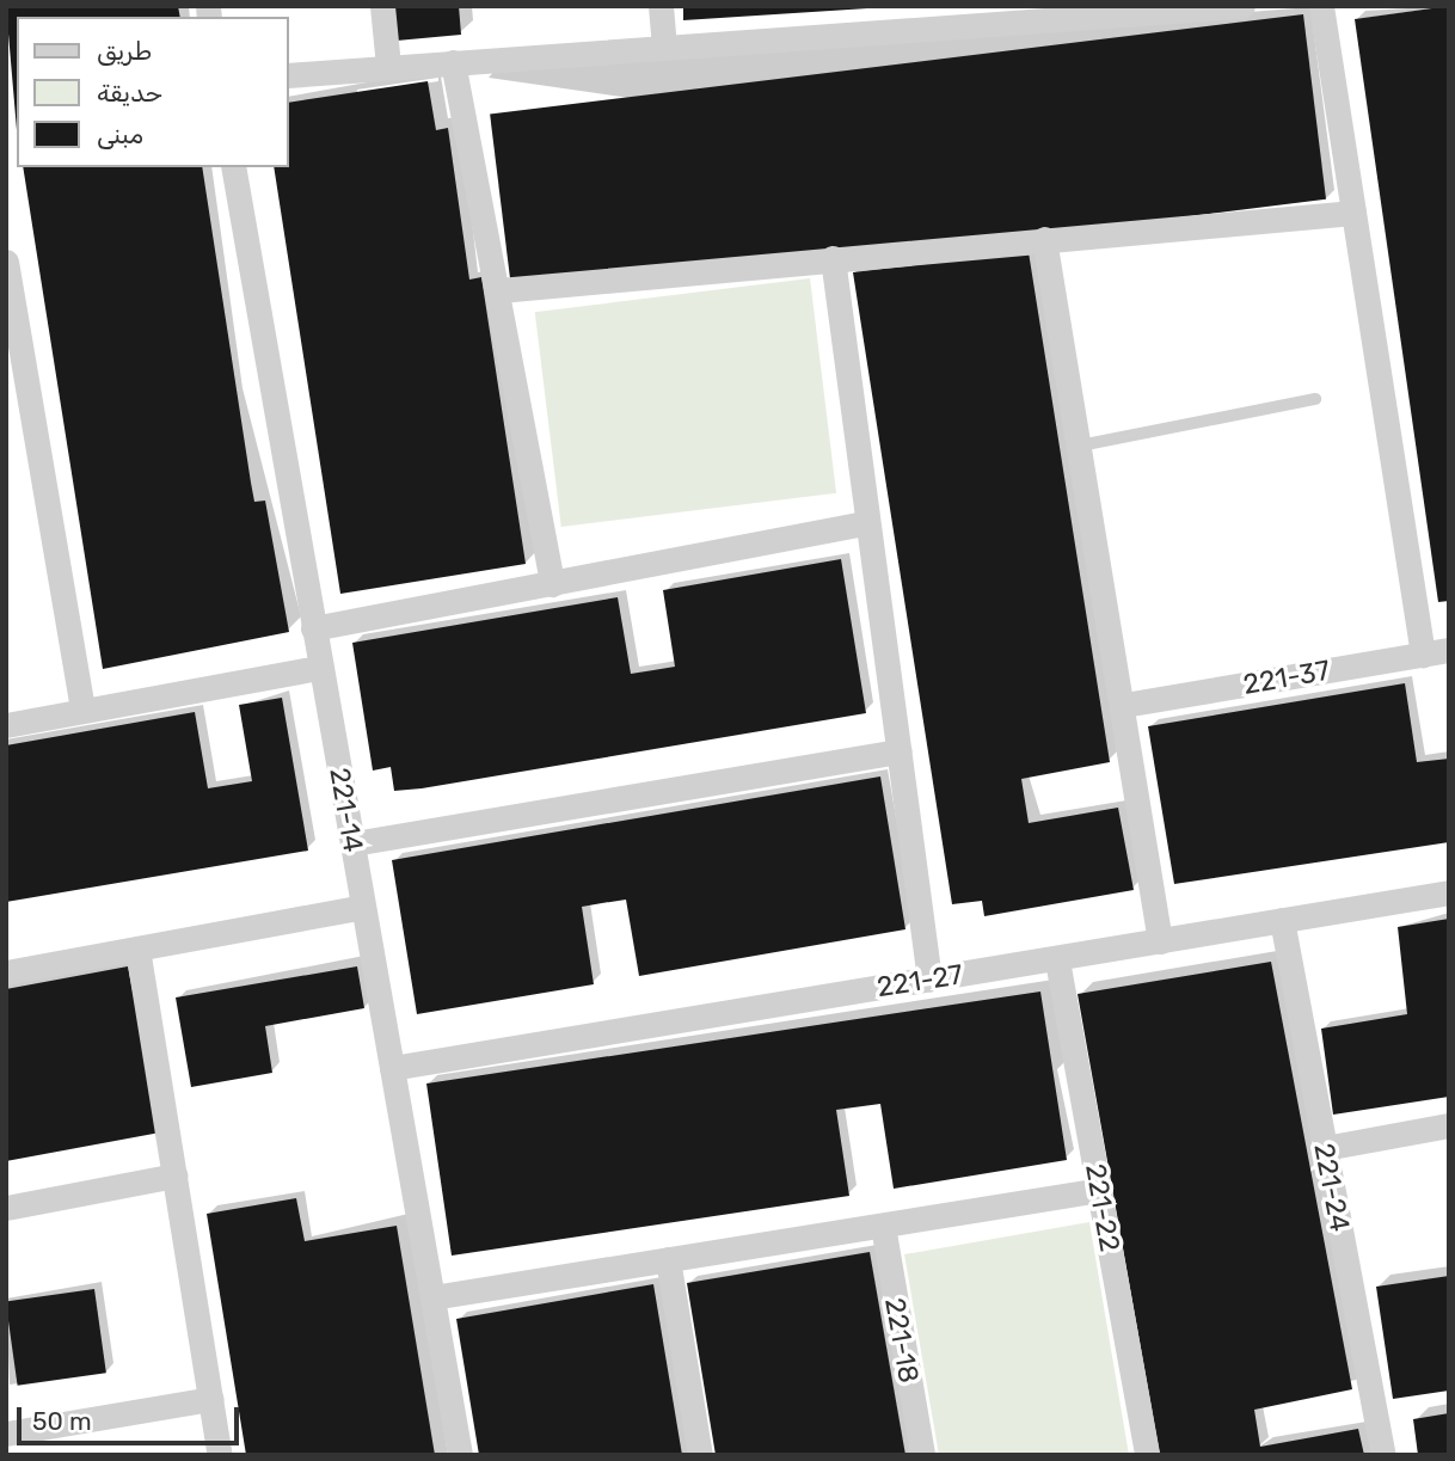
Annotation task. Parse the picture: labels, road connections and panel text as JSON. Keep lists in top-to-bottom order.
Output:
{
  "streets": {
    "street": [
      "221-37",
      "221-14",
      "221-27",
      "221-24",
      "221-22",
      "221-18"
    ]
  },
  "crossings": [
    ["221-14", "221-27"],
    ["221-27", "221-24"],
    ["221-27", "221-22"]
  ],
  "legend": ["طريق", "حديقة", "مبنى"],
  "scale_bar": "50 m"
}
